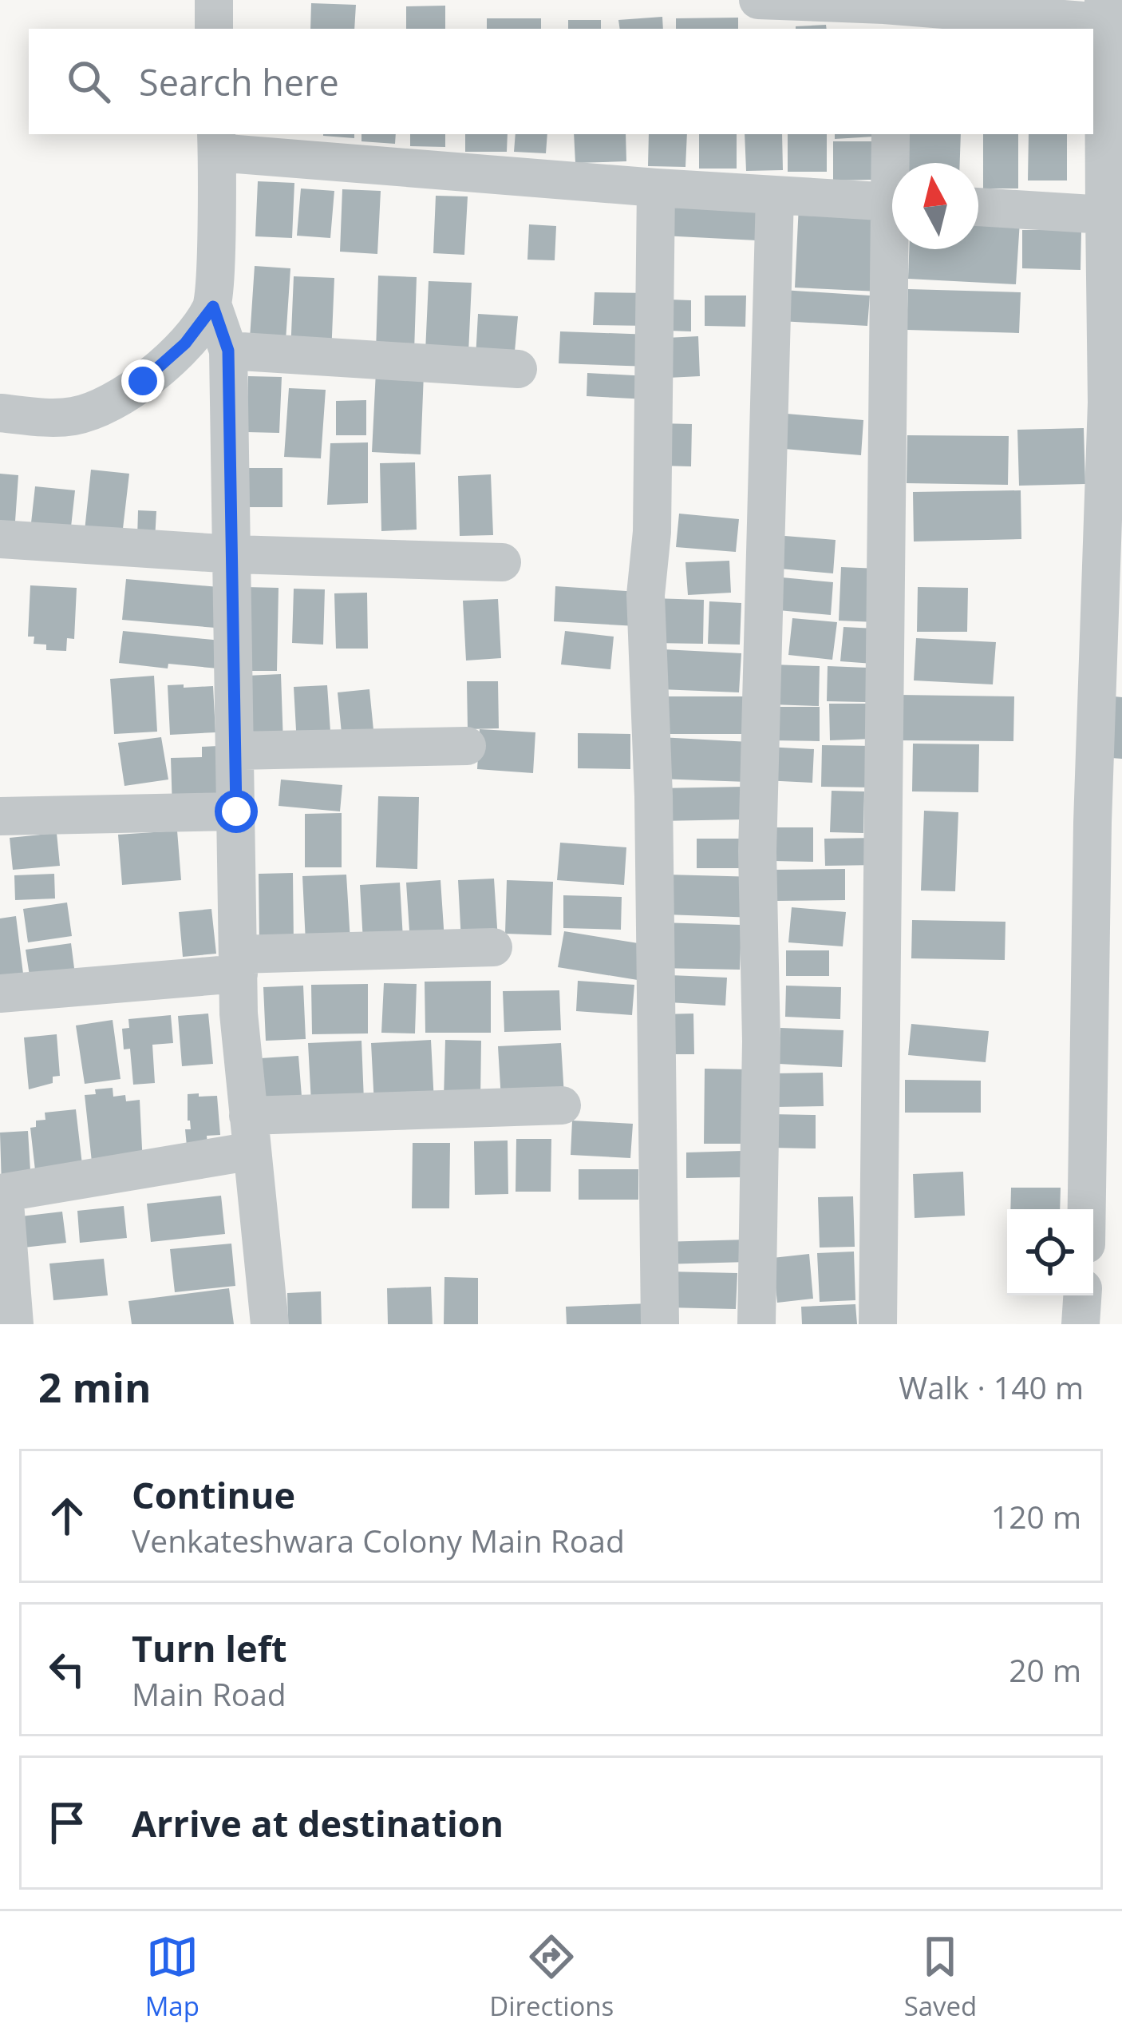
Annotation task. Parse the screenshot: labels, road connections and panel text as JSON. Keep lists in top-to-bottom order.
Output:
{
  "north": "top",
  "page": {
    "search": "Search here",
    "heading": ["2 min", "Walk · 140 m"],
    "list": [
      ["Continue", "Venkateshwara Colony Main Road", "120 m"],
      ["Turn left", "Main Road", "20 m"],
      "Arrive at destination"
    ],
    "nav": ["Map", "Directions", "Saved"]
  }
}
